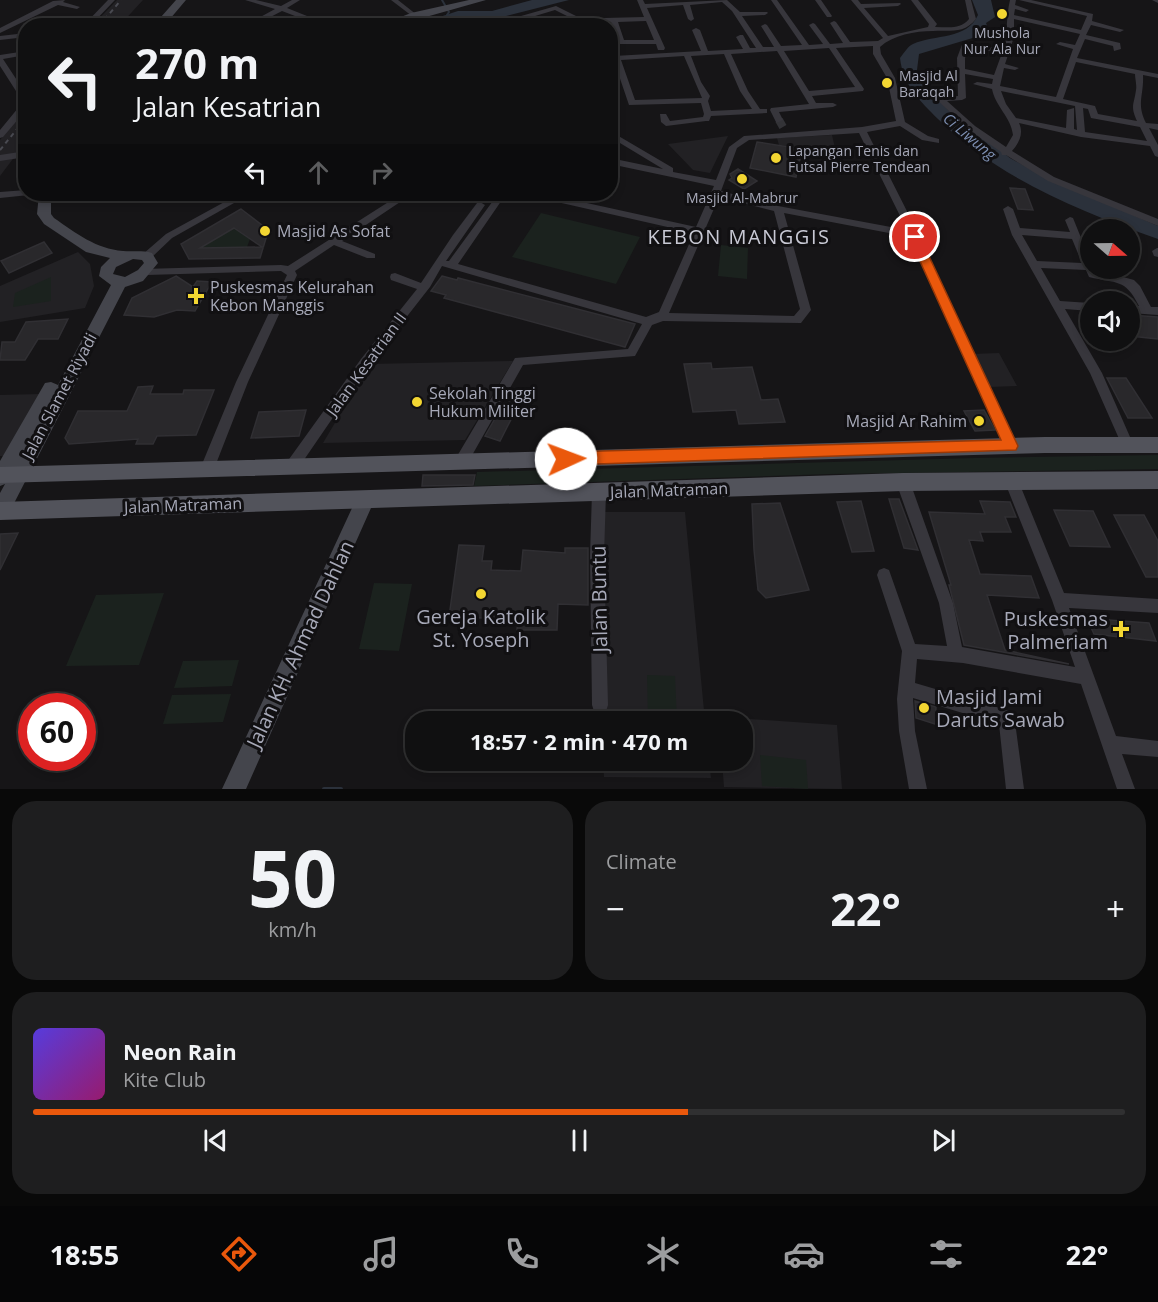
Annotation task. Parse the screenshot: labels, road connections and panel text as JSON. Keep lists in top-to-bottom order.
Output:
{
  "streets": {
    "main road": ["Jalan Matraman"],
    "street": [
      "Jalan Kesatrian II",
      "Jalan Slamet Riyadi",
      "Jalan Buntu",
      "Jalan KH. Ahmad Dahlan"
    ]
  },
  "crossings": [
    ["Jalan Kesatrian II", "Jalan Matraman"],
    ["Jalan Slamet Riyadi", "Jalan Matraman"],
    ["Jalan Matraman", "Jalan Buntu"],
    ["Jalan Matraman", "Jalan KH. Ahmad Dahlan"]
  ],
  "districts": ["KEBON MANGGIS"],
  "water": ["Ci Liwung"],
  "places": {
    "other": [
      "Mushola Nur Ala Nur",
      "Masjid Al Baraqah",
      "Lapangan Tenis dan Futsal Pierre Tendean",
      "Masjid Al-Mabrur",
      "Masjid As Sofat",
      "Sekolah Tinggi Hukum Militer",
      "Masjid Ar Rahim",
      "Gereja Katolik St. Yoseph",
      "Masjid Jami Daruts Sawab"
    ],
    "health": ["Puskesmas Kelurahan Kebon Manggis", "Puskesmas Palmeriam"]
  },
  "north": "right",
  "page": {
    "turn": ["270 m", "Jalan Kesatrian"],
    "limit": "60",
    "trip": "18:57 · 2 min · 470 m",
    "tile": [
      ["50", "km/h"],
      "Climate"
    ],
    "heat": ["−", "22°", "+"],
    "song": ["Neon Rain", "Kite Club"],
    "tabs": ["18:55", "22°"]
  }
}
